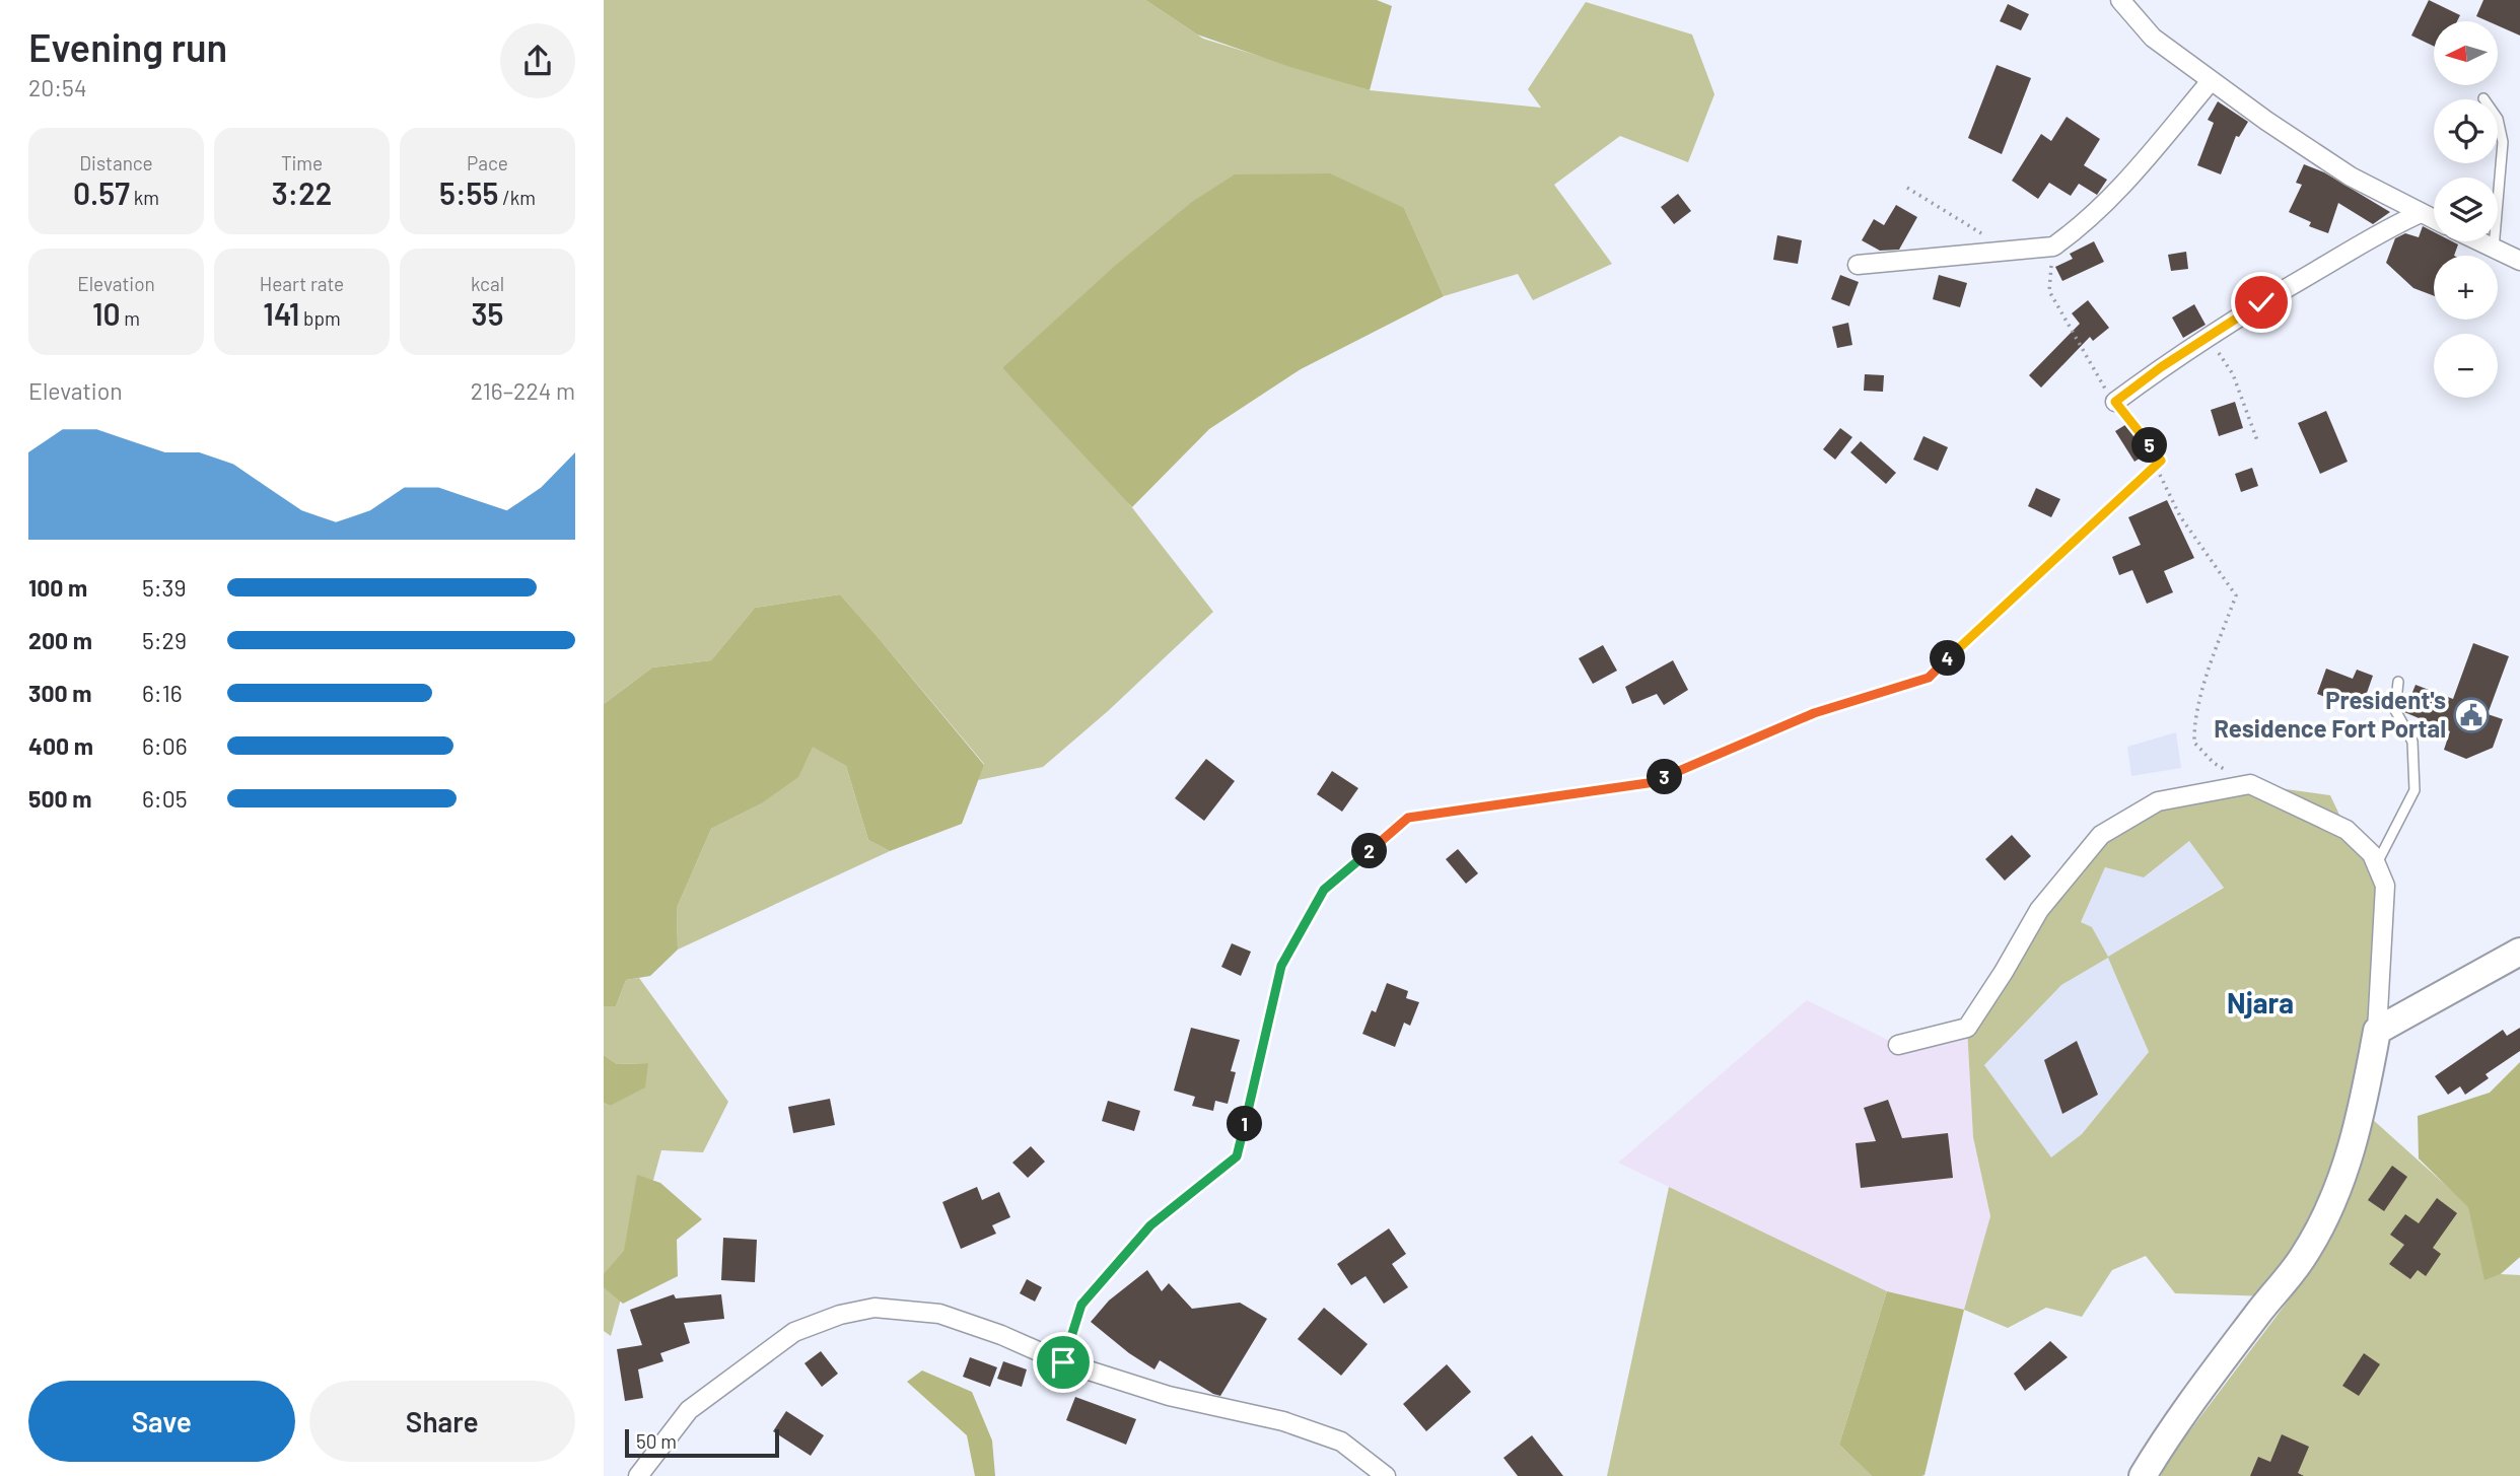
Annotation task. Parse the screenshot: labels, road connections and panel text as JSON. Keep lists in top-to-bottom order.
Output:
{
  "districts": ["Njara"],
  "places": {
    "public building": ["President's Residence Fort Portal"]
  },
  "scale_bar": "50 m",
  "north": "left",
  "page": {
    "heading": ["Evening run", "20:54"],
    "map_buttons": ["+", "−"],
    "stats": [
      ["Distance", "0.57 km"],
      ["Time", "3:22"],
      ["Pace", "5:55 /km"],
      ["Elevation", "10 m"],
      ["Heart rate", "141 bpm"],
      ["kcal", "35"]
    ],
    "chart": ["Elevation", "216–224 m"],
    "pins": [
      "5",
      "4",
      "3",
      "2",
      "1"
    ],
    "list": [
      {
        "name": "100 m",
        "note": "5:39"
      },
      {
        "name": "200 m",
        "note": "5:29"
      },
      {
        "name": "300 m",
        "note": "6:16"
      },
      {
        "name": "400 m",
        "note": "6:06"
      },
      {
        "name": "500 m",
        "note": "6:05"
      }
    ],
    "buttons": ["Save", "Share"],
    "scale": "50 m"
  }
}
